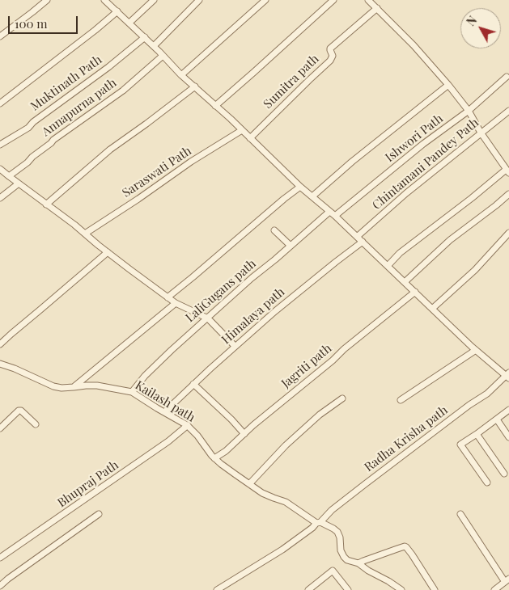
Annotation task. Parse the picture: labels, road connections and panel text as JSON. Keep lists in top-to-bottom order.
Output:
{
  "streets": {
    "street": [
      "Sumitra path",
      "Muktinath Path",
      "Annapurna path",
      "Ishwori Path",
      "Chintamani Pandey Path",
      "Saraswati Path",
      "LaliGugans path",
      "Himalaya path",
      "Jagriti path",
      "Kailash path",
      "Radha Krisha path",
      "Bhupraj Path"
    ]
  },
  "crossings": [
    ["LaliGugans path", "Kailash path"],
    ["Himalaya path", "Kailash path"],
    ["Jagriti path", "Kailash path"],
    ["Kailash path", "Radha Krisha path"],
    ["Kailash path", "Bhupraj Path"]
  ],
  "scale_bar": "100 m",
  "north": "top left"
}
